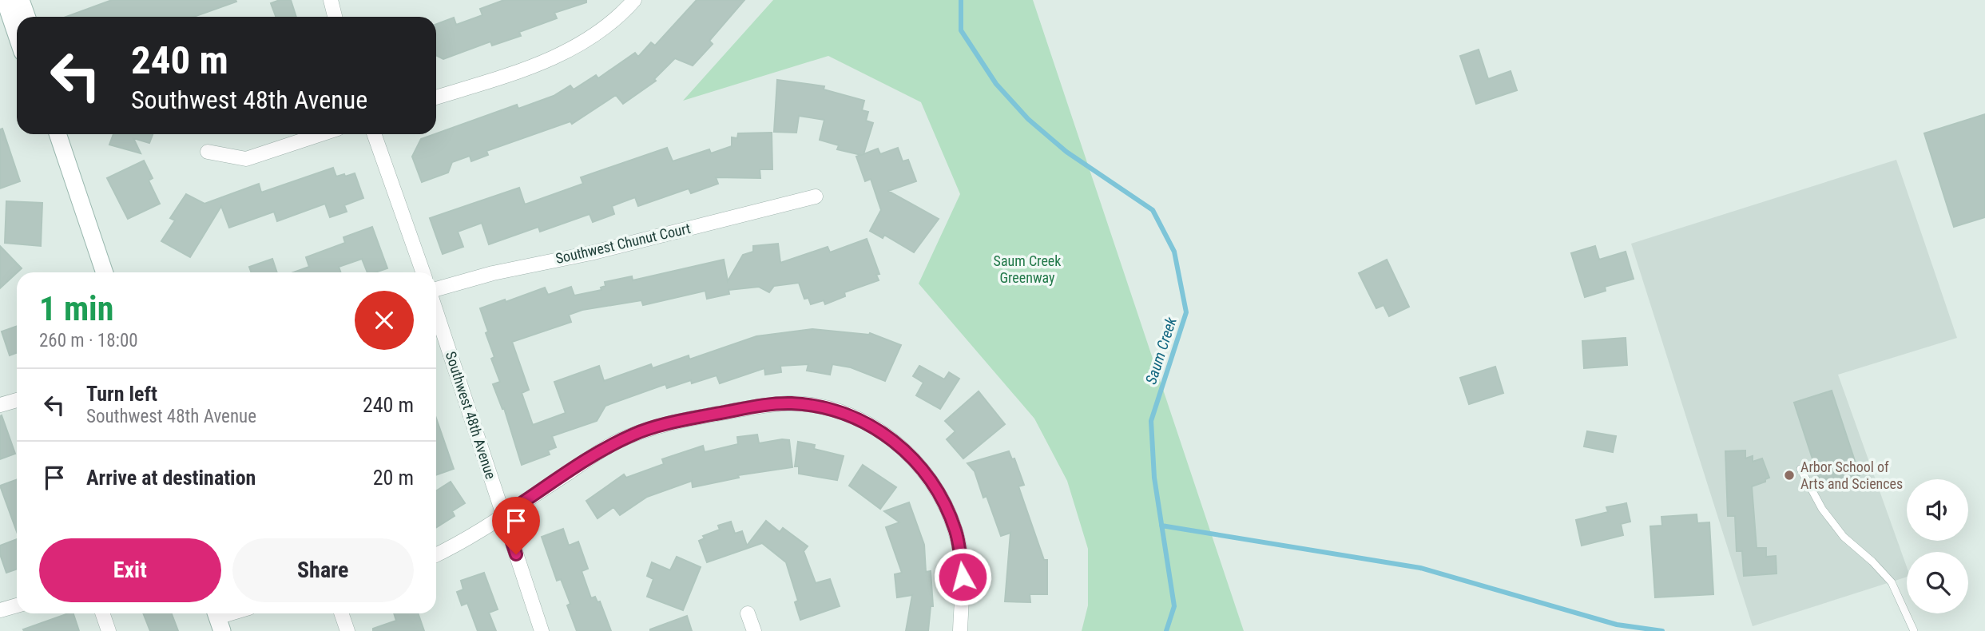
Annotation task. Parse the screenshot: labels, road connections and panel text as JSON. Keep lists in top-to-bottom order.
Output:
{
  "streets": {
    "street": ["Southwest Chunut Court", "Southwest 48th Avenue"]
  },
  "water": ["Saum Creek"],
  "parks": ["Saum Creek Greenway"],
  "places": ["Arbor School of Arts and Sciences"],
  "page": {
    "turn": ["240 m", "Southwest 48th Avenue"],
    "heading": ["1 min", "260 m · 18:00"],
    "list": [
      {
        "name": "Turn left",
        "note": "Southwest 48th Avenue",
        "value": "240 m"
      },
      {
        "name": "Arrive at destination",
        "value": "20 m"
      }
    ],
    "buttons": ["Exit", "Share"]
  }
}
